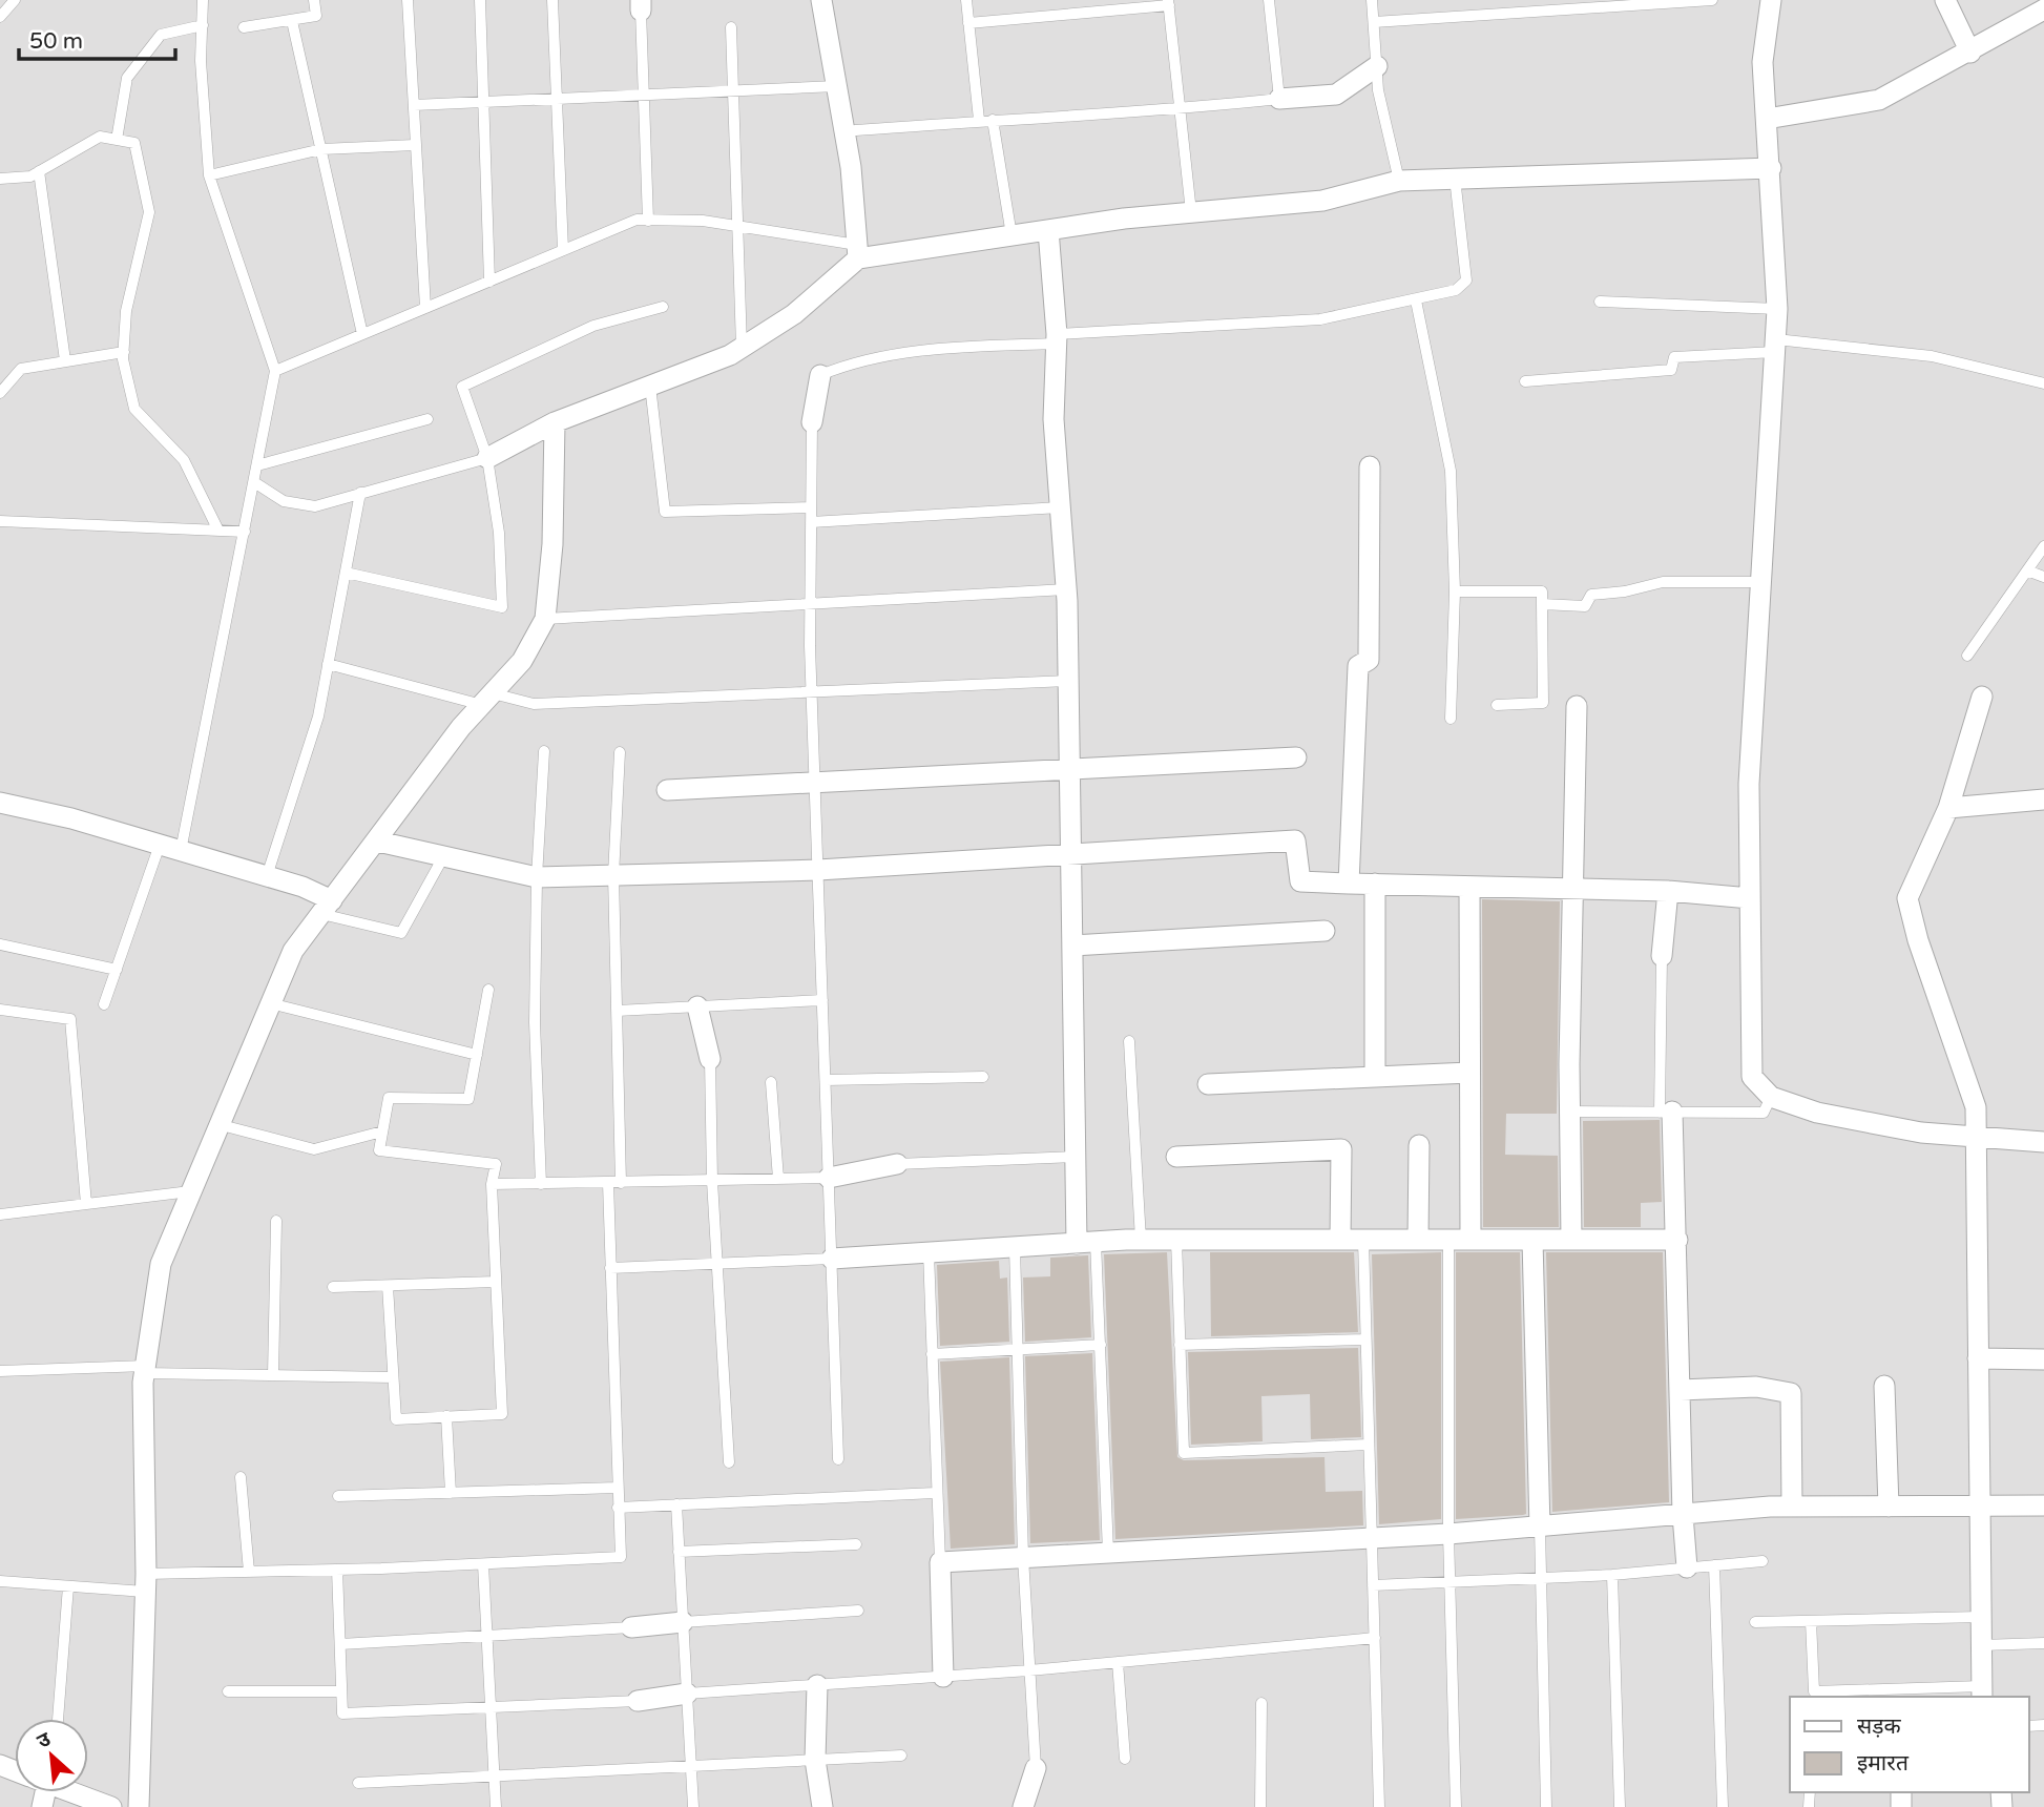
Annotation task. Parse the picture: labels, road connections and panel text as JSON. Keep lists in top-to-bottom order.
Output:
{
  "legend": ["सड़क", "इमारत"],
  "scale_bar": "50 m",
  "north": "top left"
}
